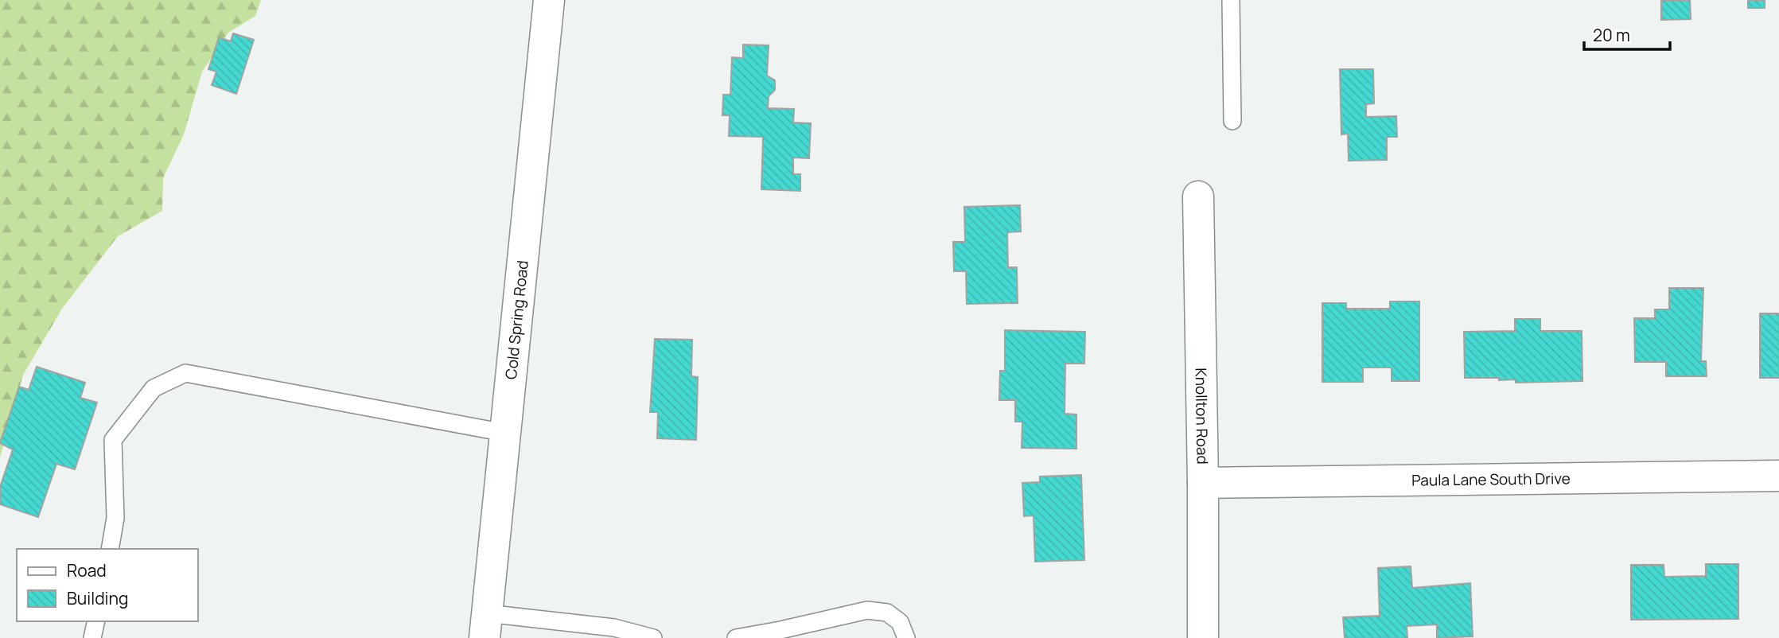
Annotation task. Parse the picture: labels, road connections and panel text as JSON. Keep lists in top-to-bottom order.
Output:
{
  "streets": {
    "street": ["Cold Spring Road", "Knollton Road", "Paula Lane South Drive"]
  },
  "crossings": [
    ["Knollton Road", "Paula Lane South Drive"]
  ],
  "legend": ["Road", "Building"],
  "scale_bar": "20 m"
}
